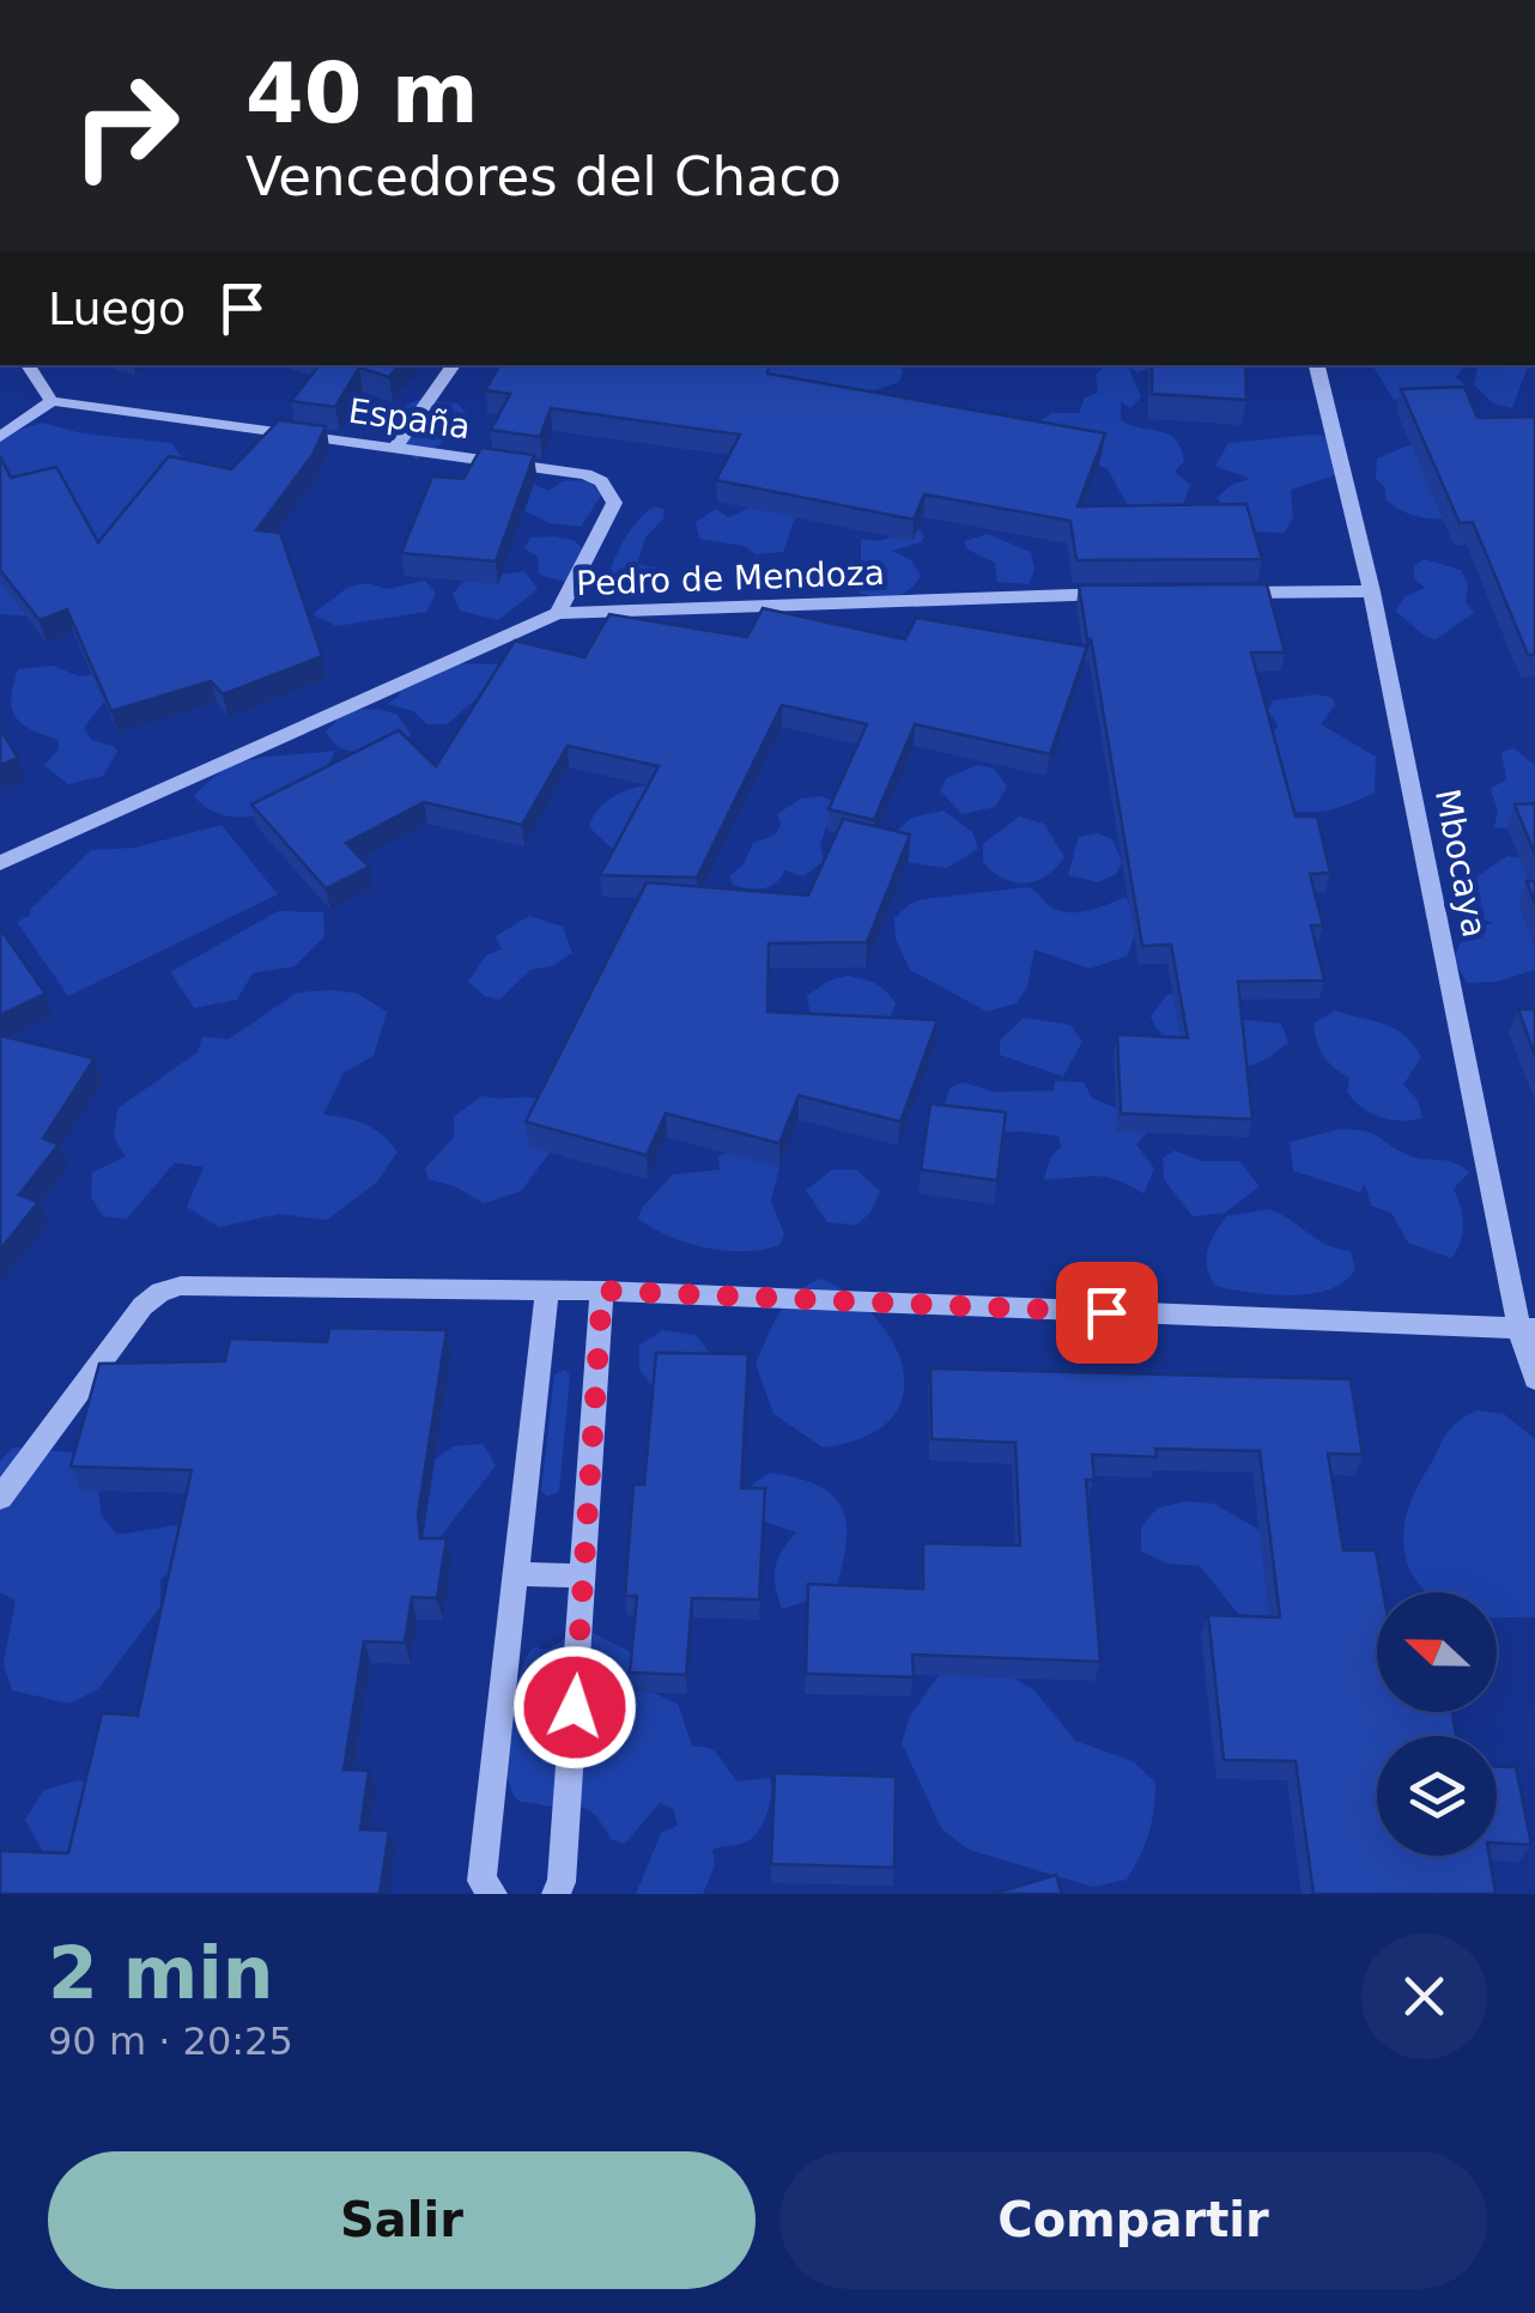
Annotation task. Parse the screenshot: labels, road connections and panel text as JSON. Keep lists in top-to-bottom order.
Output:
{
  "streets": {
    "street": ["España", "Pedro de Mendoza", "Mbocaya"]
  },
  "crossings": [
    ["España", "Pedro de Mendoza"]
  ],
  "north": "left",
  "page": {
    "turn": ["40 m", "Vencedores del Chaco"],
    "then": "Luego",
    "heading": ["2 min", "90 m · 20:25"],
    "buttons": ["Salir", "Compartir"]
  }
}
